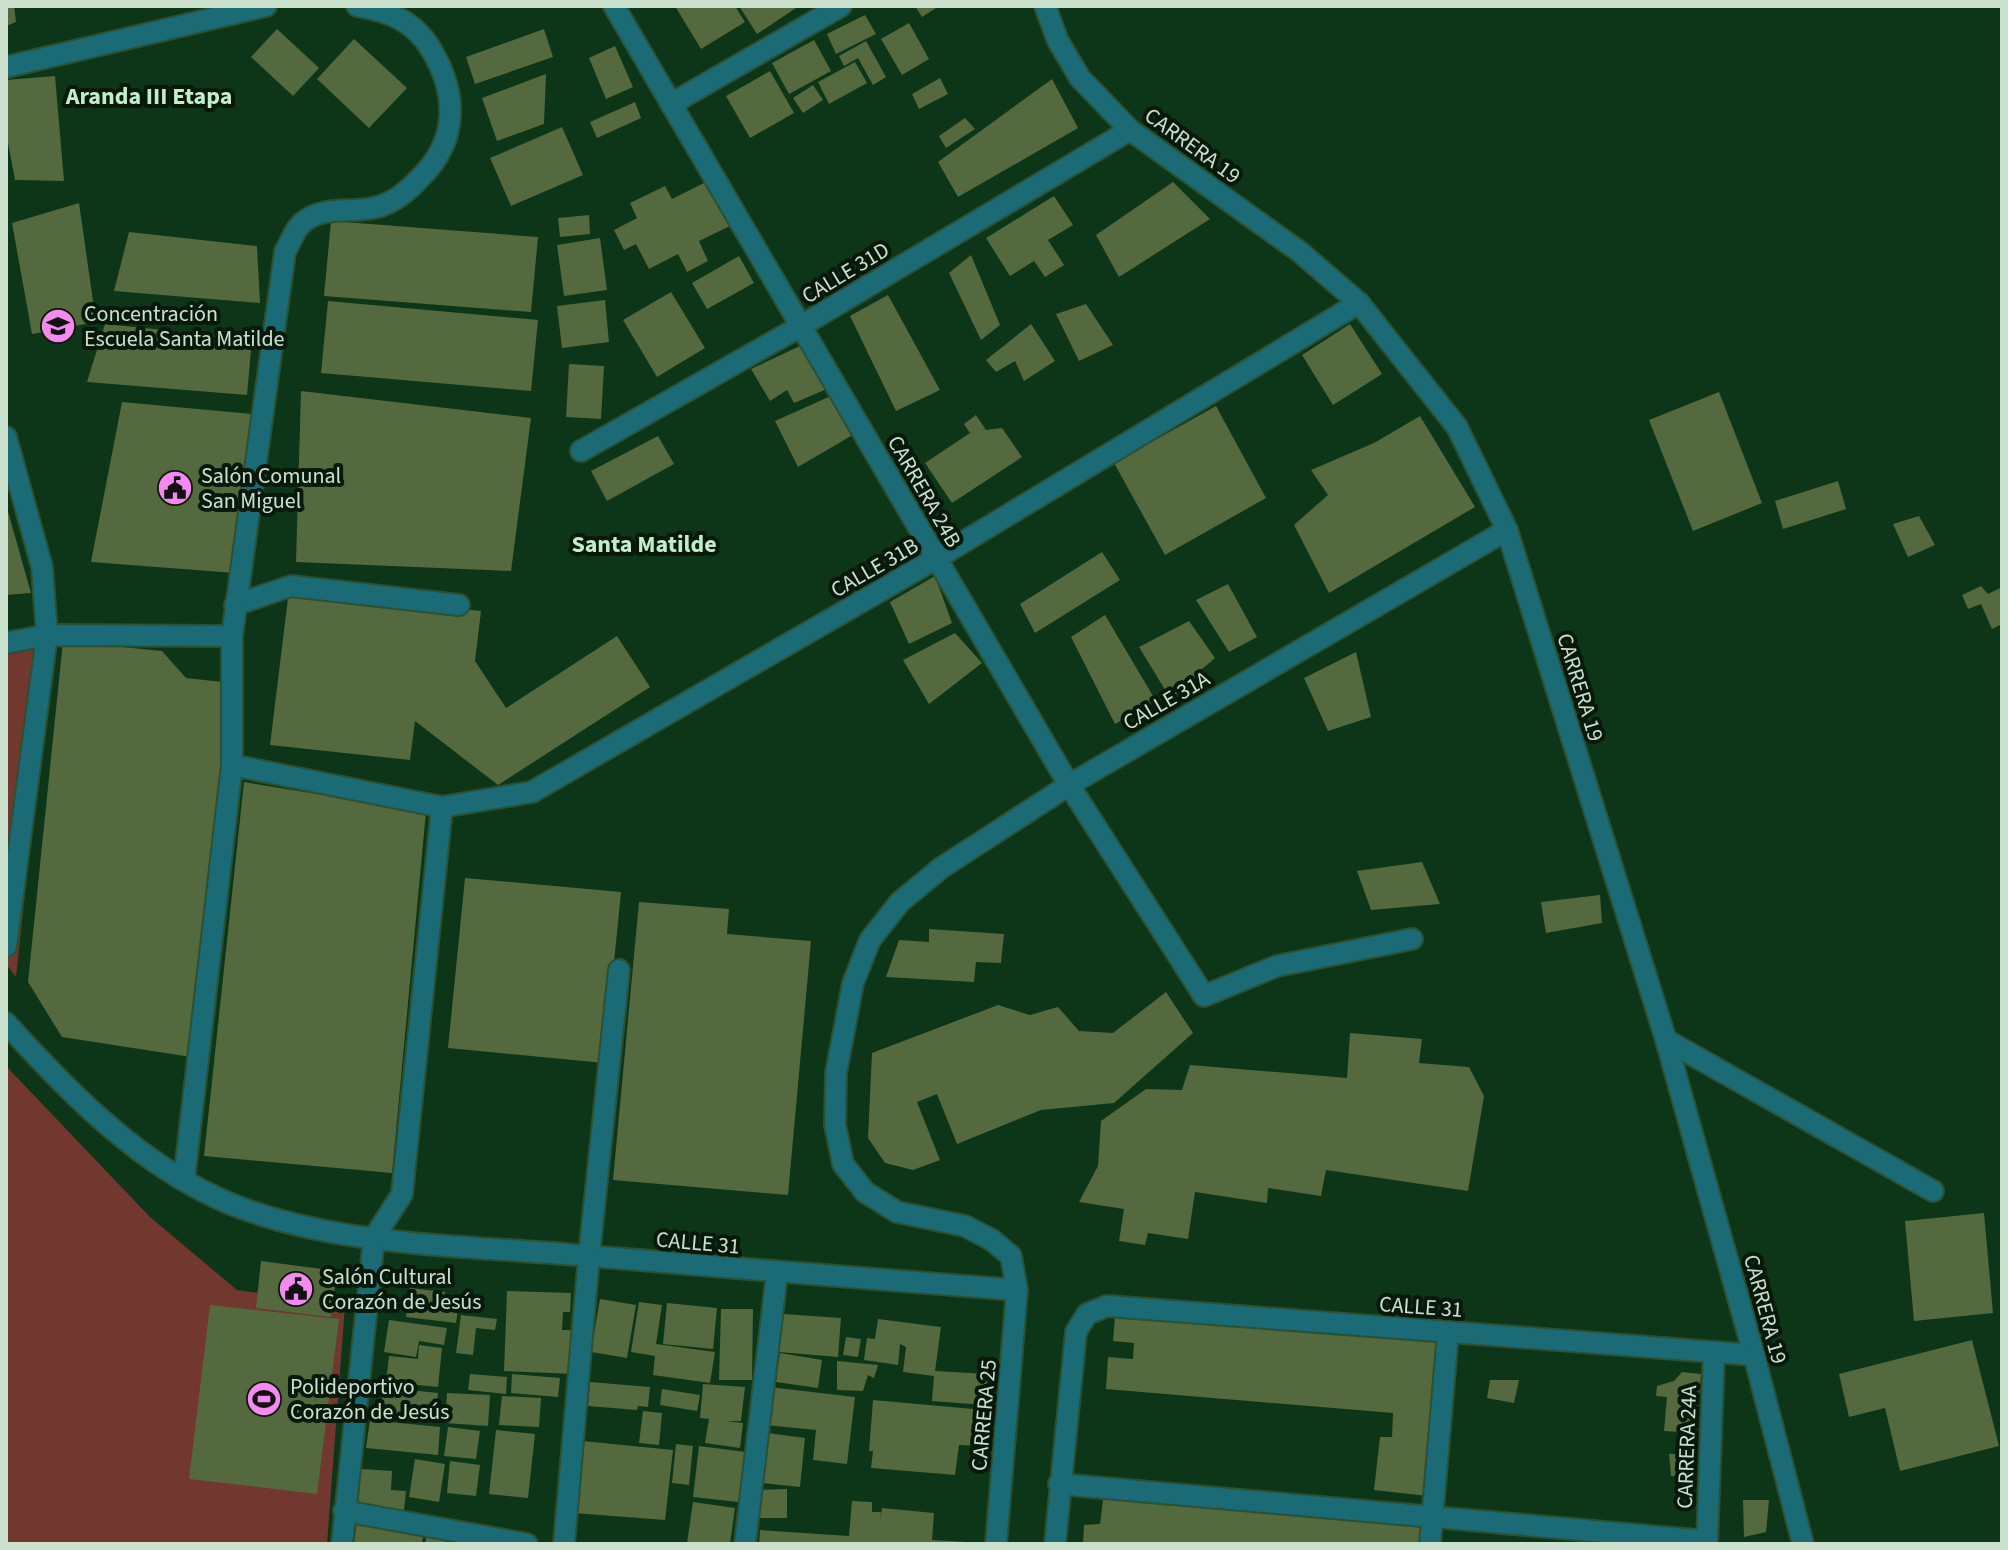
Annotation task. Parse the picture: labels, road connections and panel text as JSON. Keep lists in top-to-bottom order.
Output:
{
  "streets": {
    "street": [
      "CARRERA 19",
      "CALLE 31D",
      "CARRERA 24B",
      "CALLE 31B",
      "CALLE 31A",
      "CALLE 31",
      "CARRERA 25",
      "CARRERA 24A"
    ]
  },
  "crossings": [
    ["CARRERA 19", "CALLE 31D"],
    ["CARRERA 19", "CALLE 31B"],
    ["CARRERA 19", "CALLE 31A"],
    ["CARRERA 19", "CALLE 31"],
    ["CALLE 31D", "CARRERA 24B"],
    ["CARRERA 24B", "CALLE 31B"],
    ["CARRERA 24B", "CALLE 31A"],
    ["CALLE 31A", "CARRERA 25"],
    ["CALLE 31", "CARRERA 25"],
    ["CALLE 31", "CARRERA 24A"]
  ],
  "districts": ["Aranda III Etapa", "Santa Matilde"],
  "places": {
    "school or university": ["Concentración Escuela Santa Matilde"],
    "public building": ["Salón Comunal San Miguel", "Salón Cultural Corazón de Jesús"],
    "sports": ["Polideportivo Corazón de Jesús"]
  }
}
